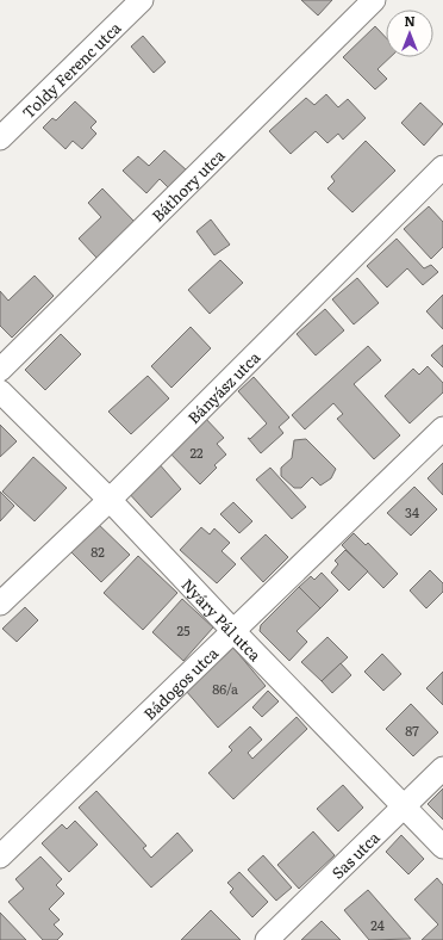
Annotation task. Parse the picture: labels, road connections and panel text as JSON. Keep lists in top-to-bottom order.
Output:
{
  "streets": {
    "street": [
      "Toldy Ferenc utca",
      "Báthory utca",
      "Bányász utca",
      "Nyáry Pál utca",
      "Bádogos utca",
      "Sas utca"
    ]
  },
  "crossings": [
    ["Bányász utca", "Nyáry Pál utca"],
    ["Nyáry Pál utca", "Bádogos utca"],
    ["Nyáry Pál utca", "Sas utca"]
  ],
  "house_numbers": [
    "22",
    "34",
    "82",
    "25",
    "86/a",
    "87",
    "24"
  ],
  "north": "top"
}
